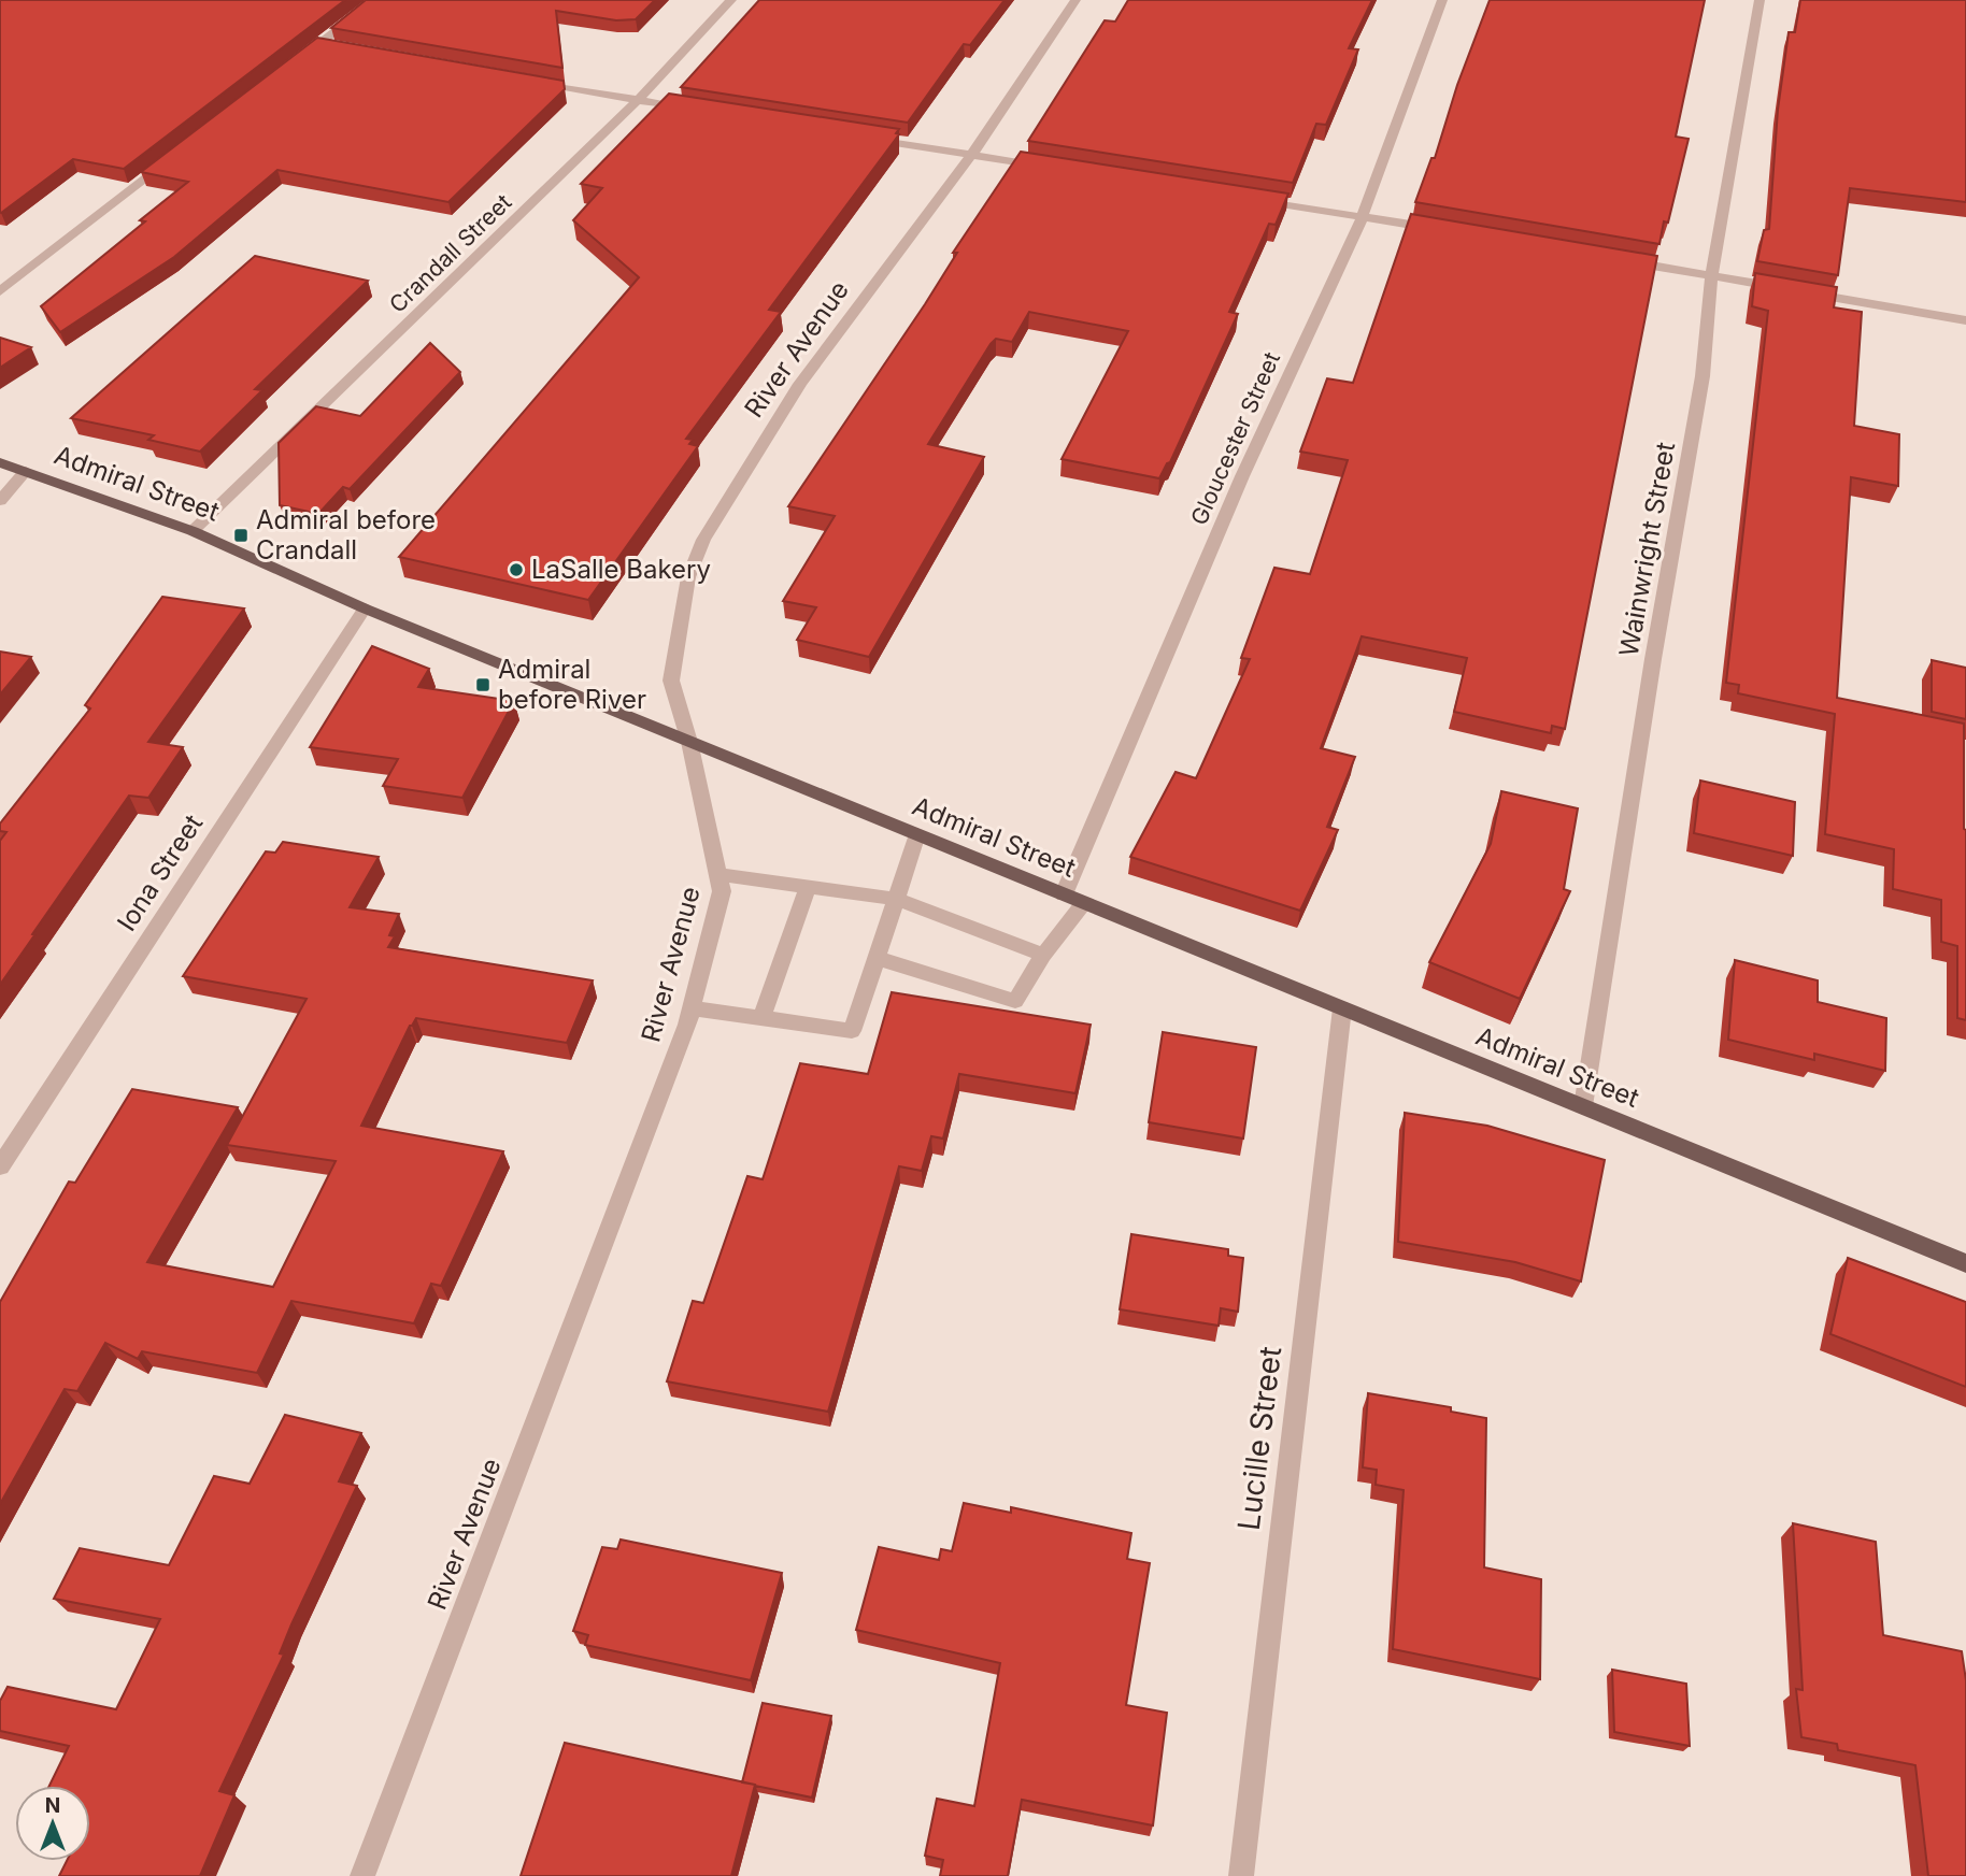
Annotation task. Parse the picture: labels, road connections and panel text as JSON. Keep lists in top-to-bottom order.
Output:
{
  "streets": {
    "main road": ["Admiral Street"],
    "street": [
      "Crandall Street",
      "River Avenue",
      "Gloucester Street",
      "Wainwright Street",
      "Iona Street",
      "Lucille Street"
    ]
  },
  "crossings": [
    ["Crandall Street", "Admiral Street"],
    ["River Avenue", "Admiral Street"],
    ["Gloucester Street", "Admiral Street"],
    ["Admiral Street", "Wainwright Street"],
    ["Admiral Street", "Iona Street"],
    ["Admiral Street", "Lucille Street"]
  ],
  "places": {
    "transit": ["Admiral before Crandall", "Admiral before River"],
    "other": ["LaSalle Bakery"]
  },
  "north": "top"
}
